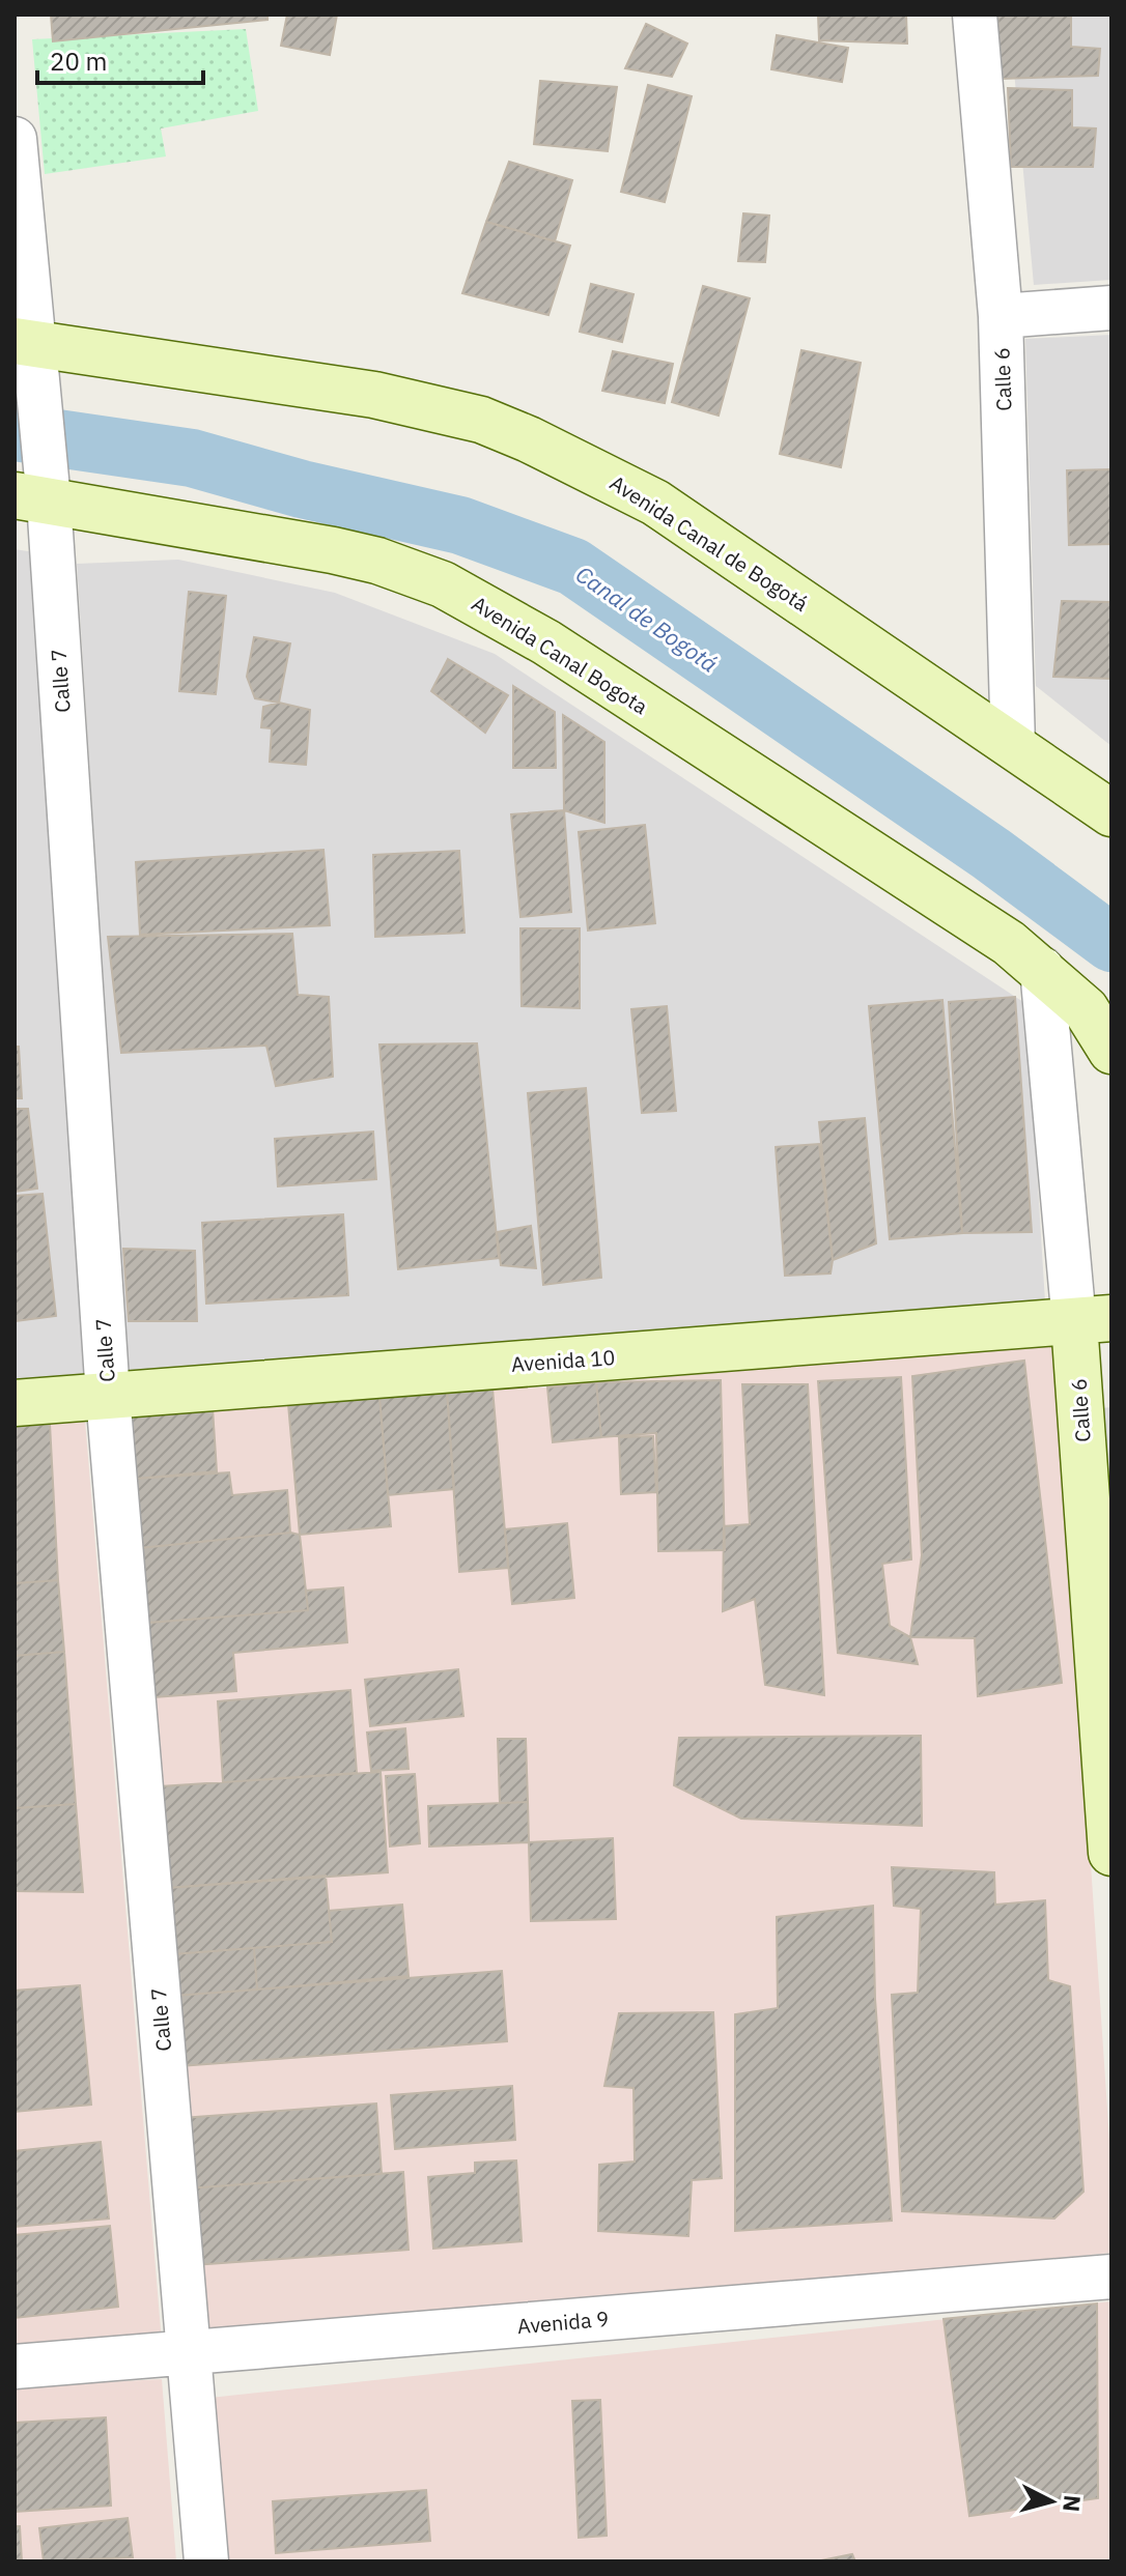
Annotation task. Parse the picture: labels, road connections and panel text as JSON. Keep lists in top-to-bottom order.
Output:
{
  "streets": {
    "main road": [
      "Calle 6",
      "Avenida Canal de Bogotá",
      "Avenida Canal Bogota",
      "Avenida 10"
    ],
    "street": ["Calle 7", "Avenida 9"]
  },
  "crossings": [
    ["Calle 6", "Avenida Canal de Bogotá"],
    ["Calle 6", "Avenida Canal Bogota"],
    ["Calle 6", "Avenida 10"],
    ["Avenida Canal de Bogotá", "Calle 7"],
    ["Avenida Canal Bogota", "Calle 7"],
    ["Calle 7", "Avenida 10"],
    ["Calle 7", "Avenida 9"]
  ],
  "water": ["Canal de Bogotá"],
  "scale_bar": "20 m",
  "north": "right"
}
